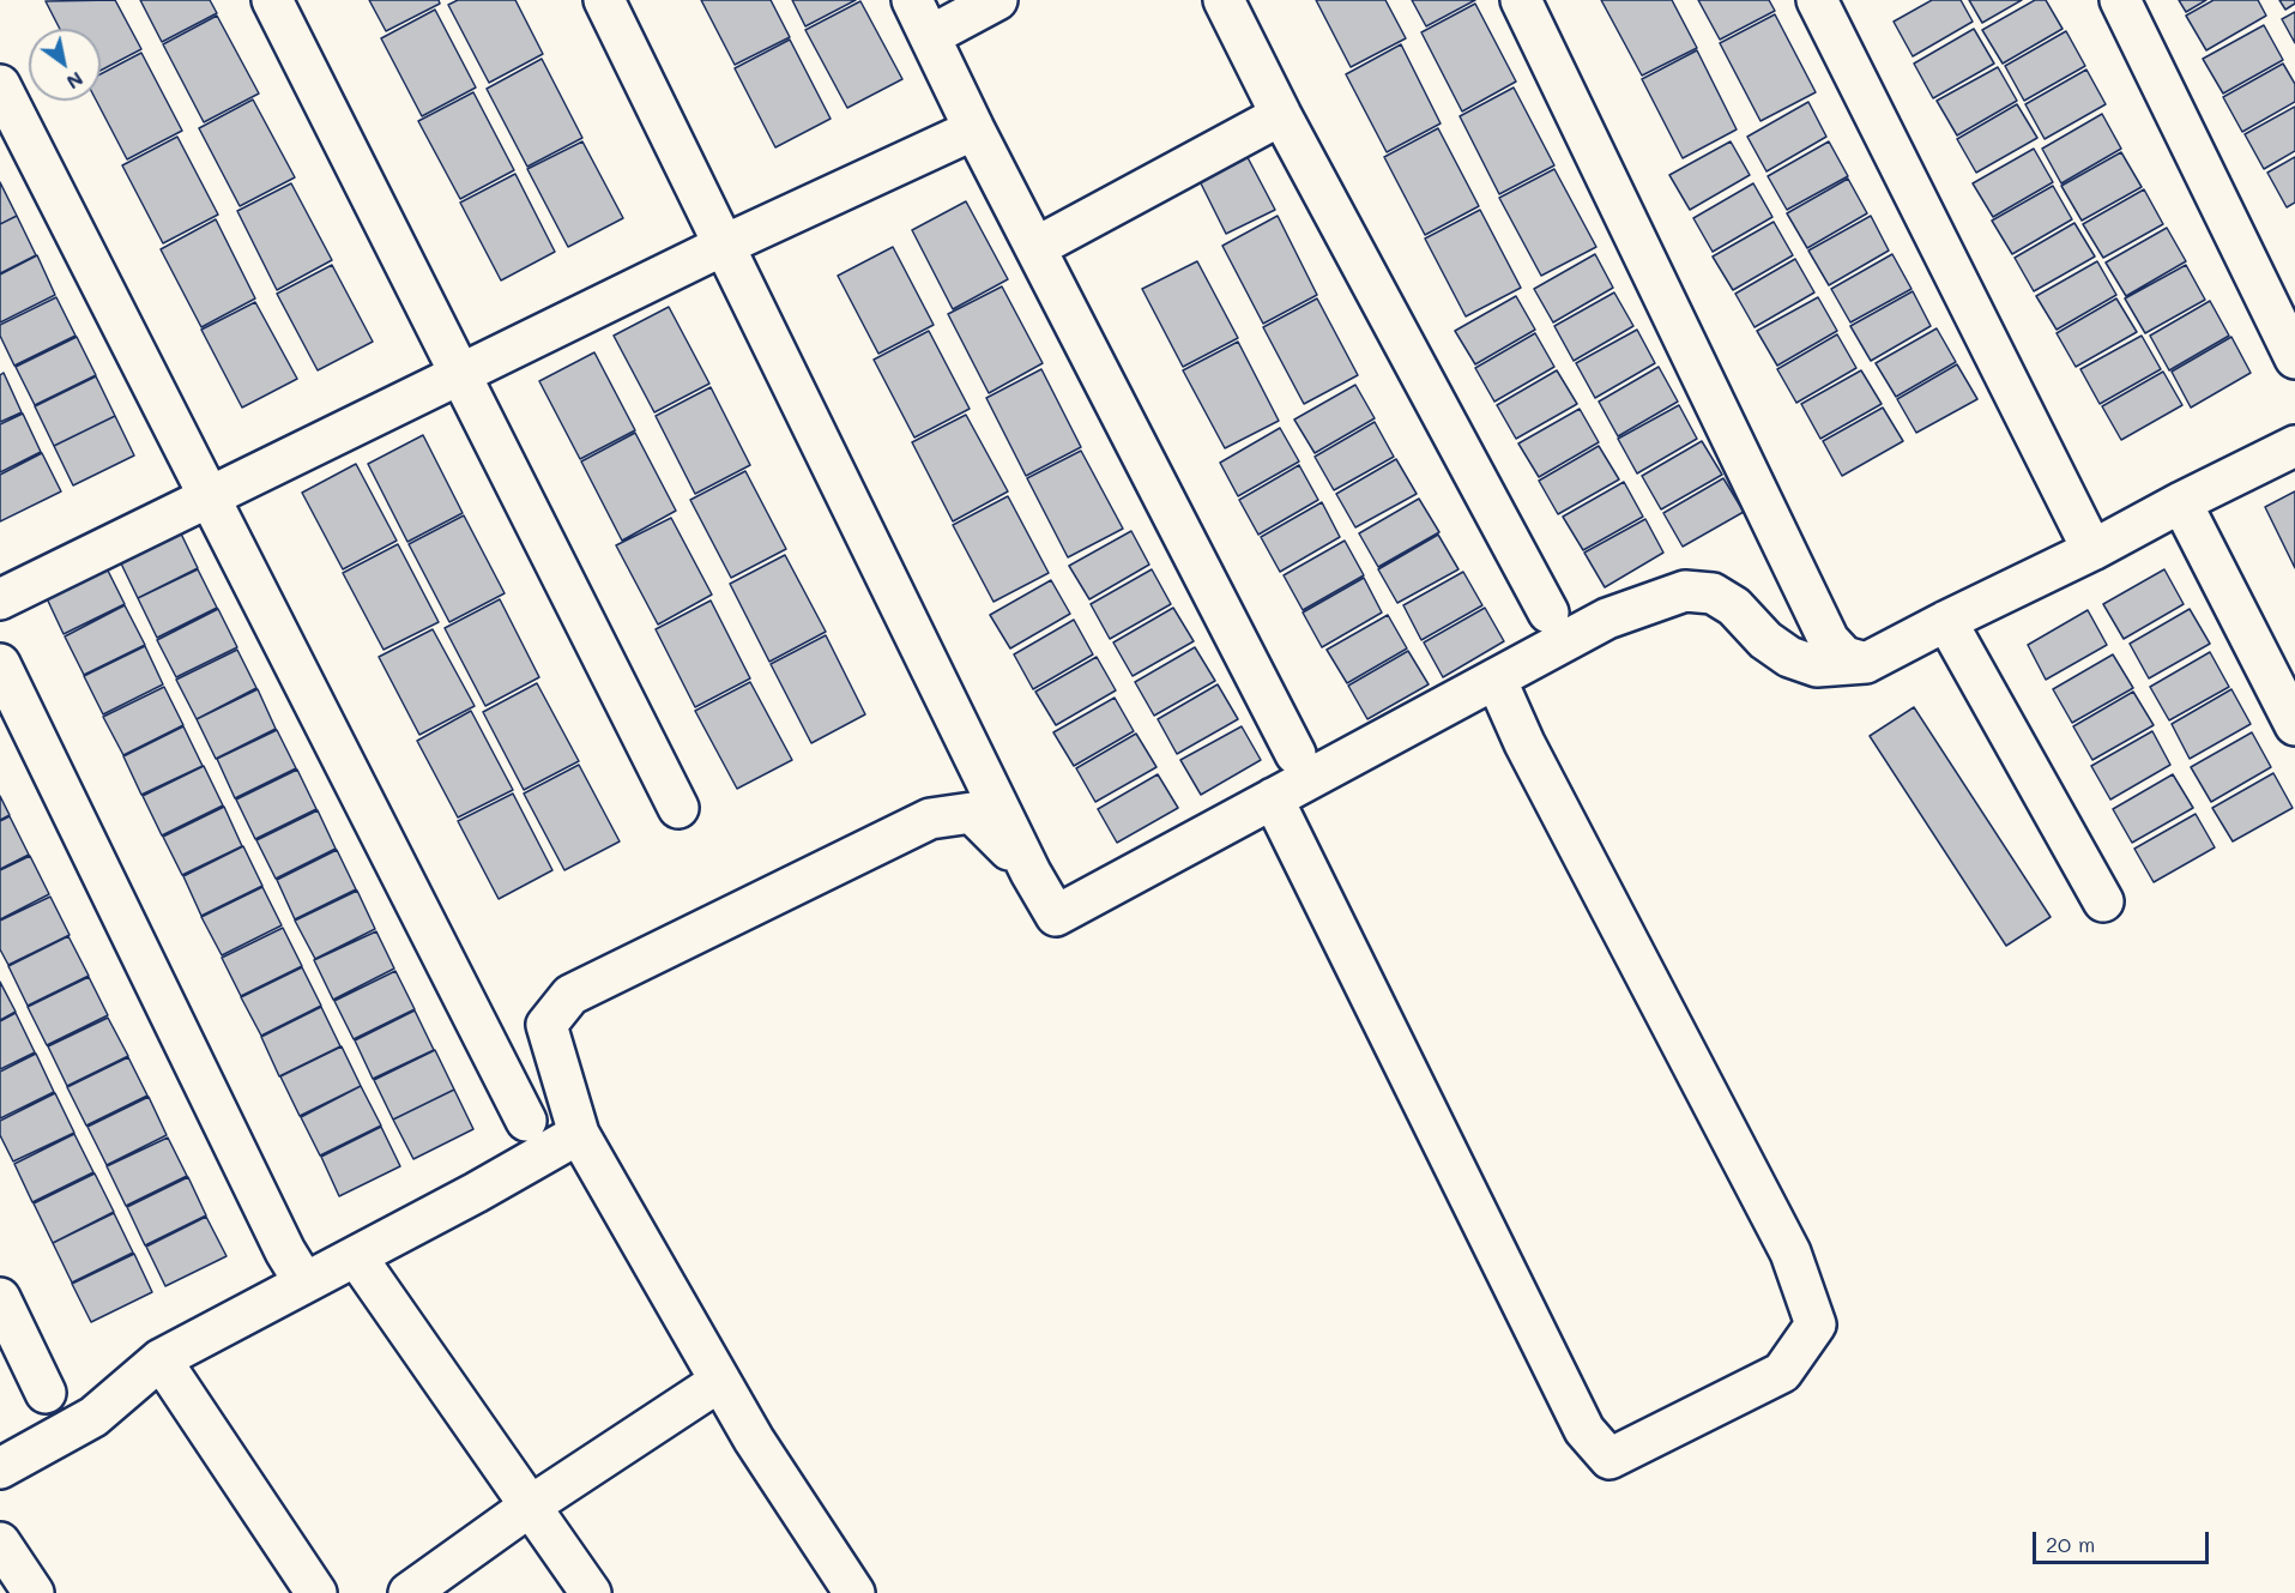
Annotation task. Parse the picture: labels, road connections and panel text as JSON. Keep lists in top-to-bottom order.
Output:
{
  "scale_bar": "20 m",
  "north": "bottom right"
}
